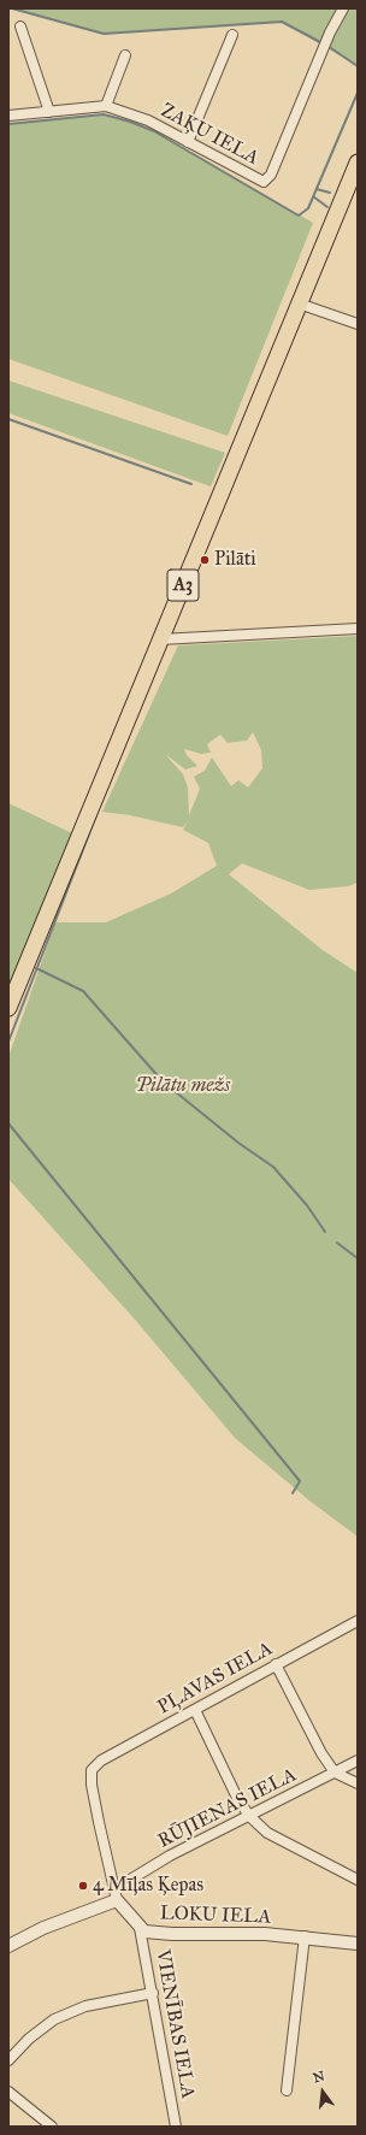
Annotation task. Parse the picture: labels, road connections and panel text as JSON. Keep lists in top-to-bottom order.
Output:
{
  "streets": {
    "highway": ["A3"],
    "street": [
      "ZAĶU IELA",
      "PĻAVAS IELA",
      "RŪJIENAS IELA",
      "LOKU IELA",
      "VIENĪBAS IELA"
    ]
  },
  "crossings": [
    ["PĻAVAS IELA", "RŪJIENAS IELA"],
    ["PĻAVAS IELA", "LOKU IELA"],
    ["RŪJIENAS IELA", "LOKU IELA"],
    ["LOKU IELA", "VIENĪBAS IELA"]
  ],
  "parks": ["Pilātu mežs"],
  "places": ["Pilāti", "4 Mīļas Ķepas"],
  "north": "top"
}
